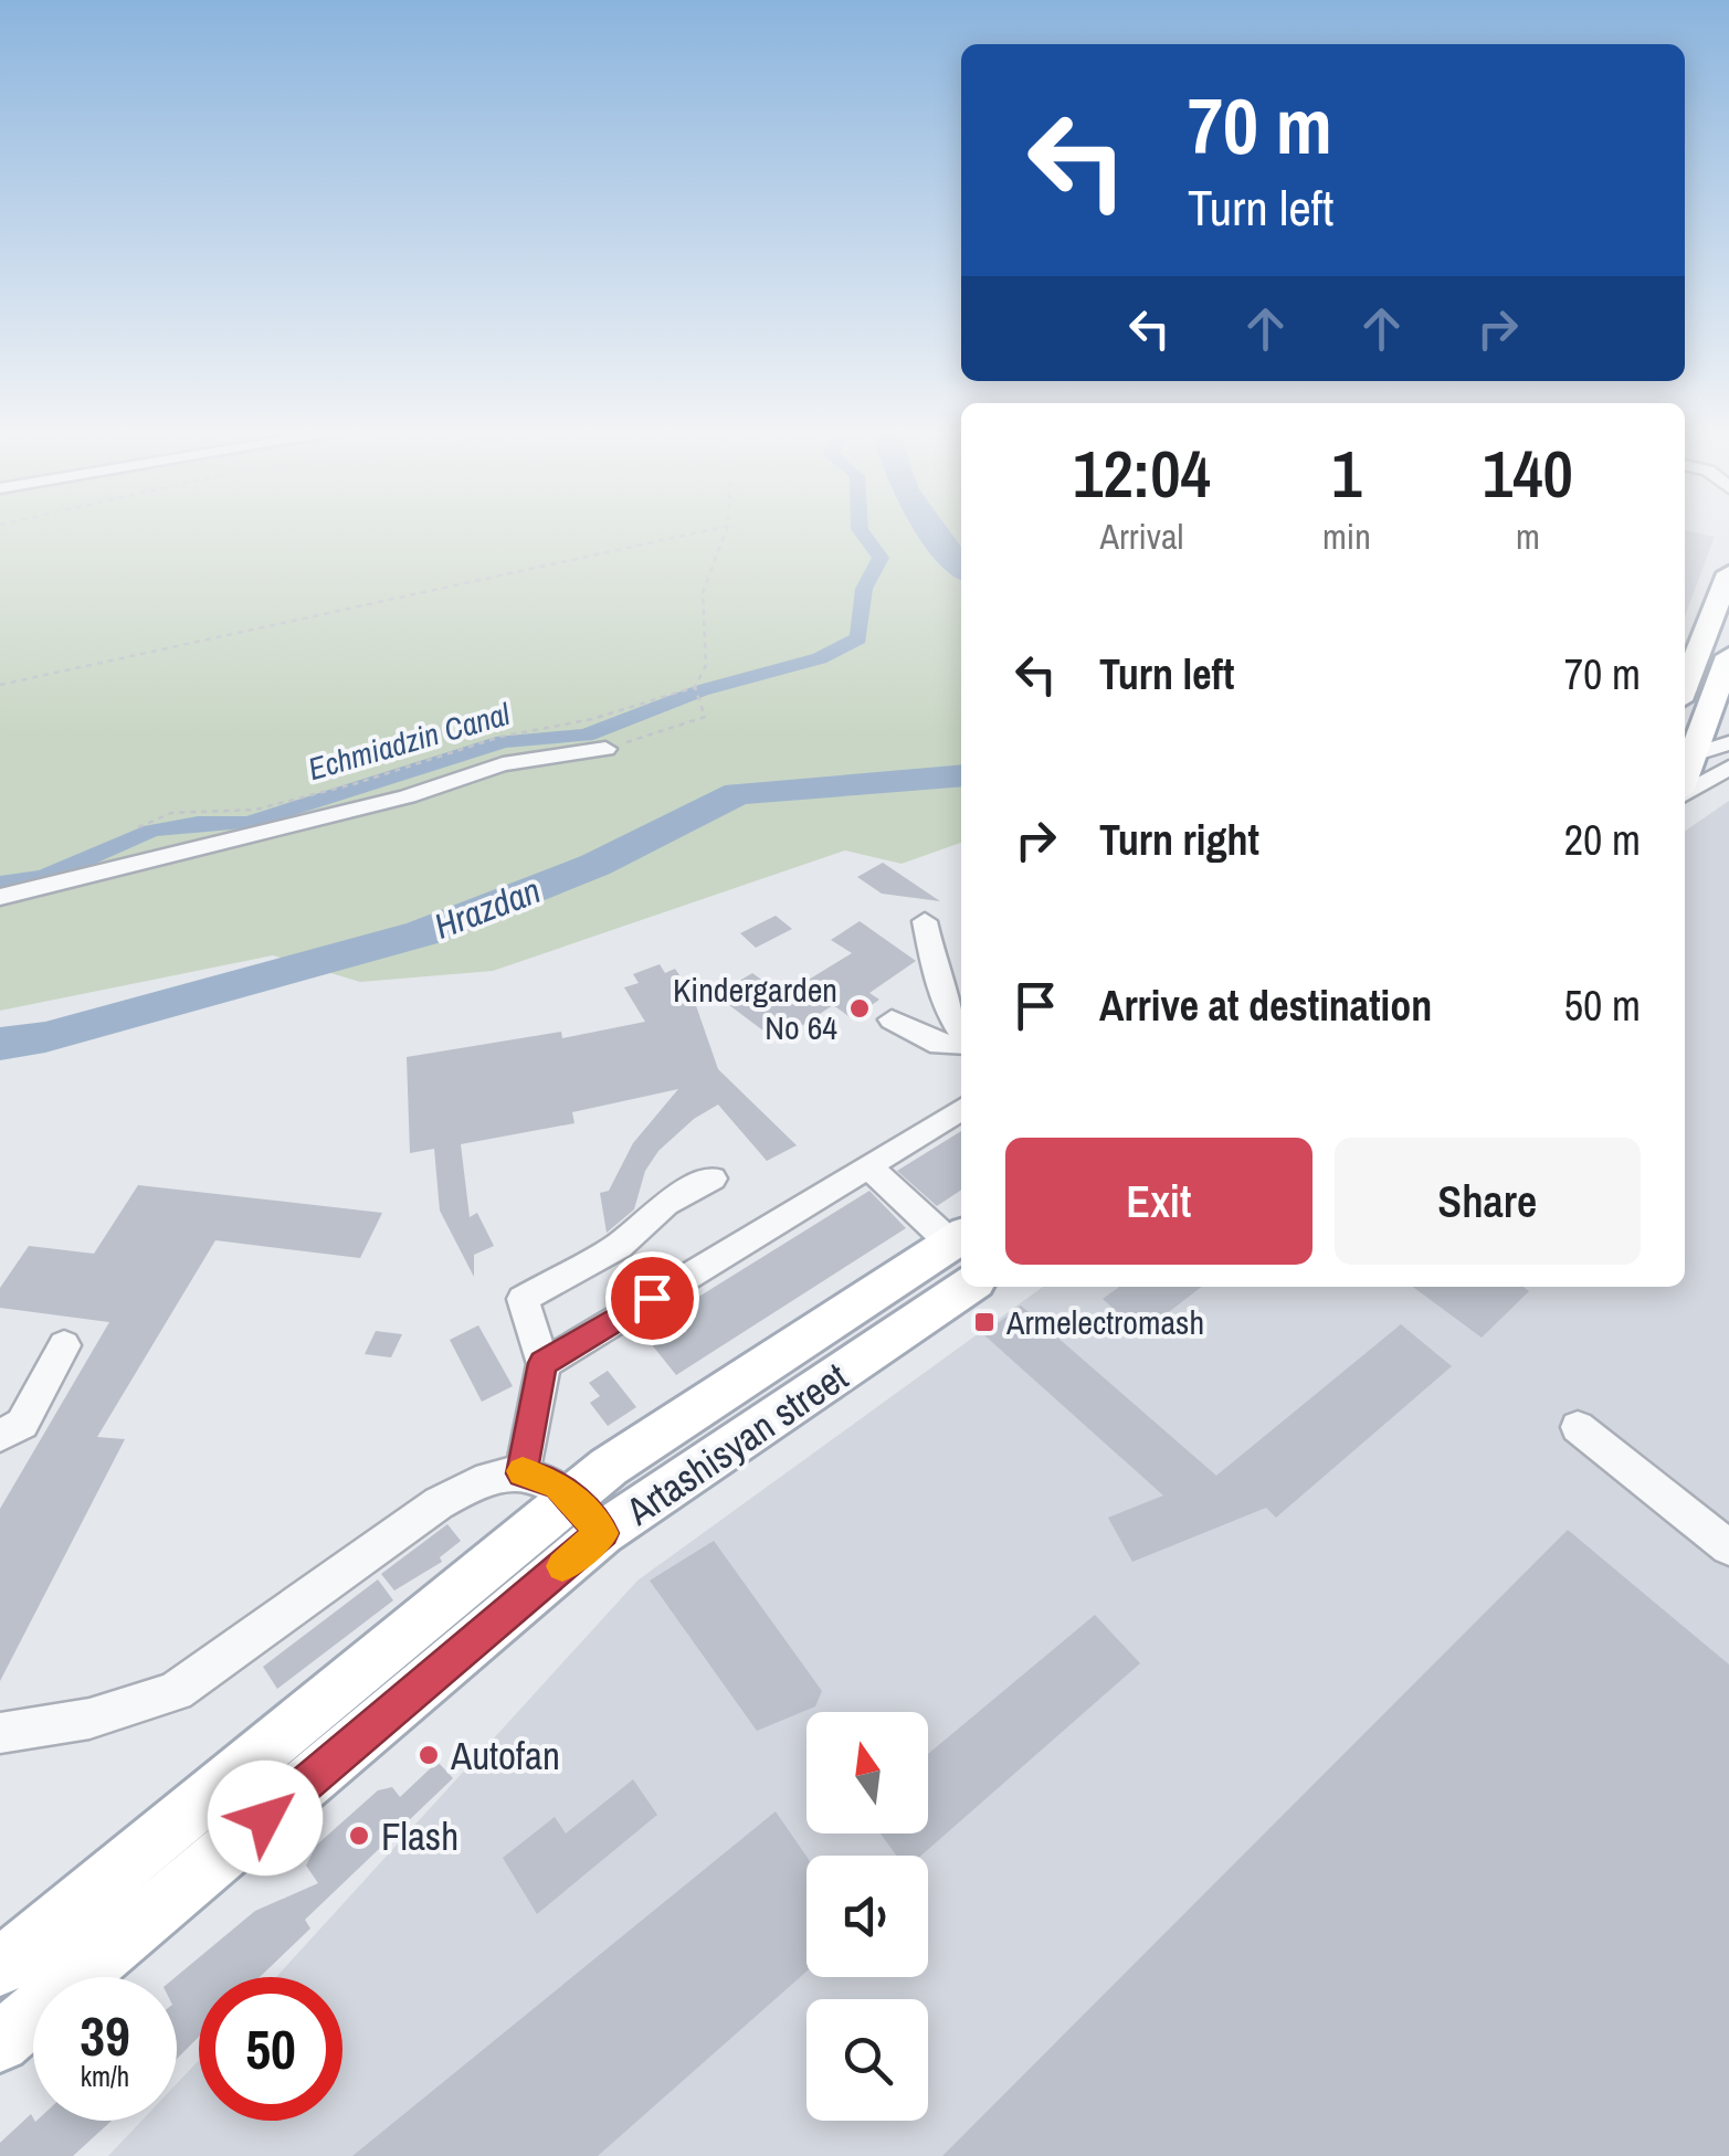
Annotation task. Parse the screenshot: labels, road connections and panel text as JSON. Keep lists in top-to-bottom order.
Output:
{
  "streets": {
    "main road": ["Artashisyan street"]
  },
  "water": ["Echmiadzin Canal", "Hrazdan"],
  "places": {
    "other": ["Kindergarden No 64", "Autofan", "Flash"],
    "transit": ["Armelectromash"]
  },
  "north": "top",
  "page": {
    "turn": ["70 m", "Turn left"],
    "eta": [
      "12:04",
      "Arrival",
      "1",
      "min",
      "140",
      "m"
    ],
    "list": [
      {
        "name": "Turn left",
        "value": "70 m"
      },
      {
        "name": "Turn right",
        "value": "20 m"
      },
      {
        "name": "Arrive at destination",
        "value": "50 m"
      }
    ],
    "buttons": ["Exit", "Share"],
    "speed": "39 km/h",
    "limit": "50"
  }
}
